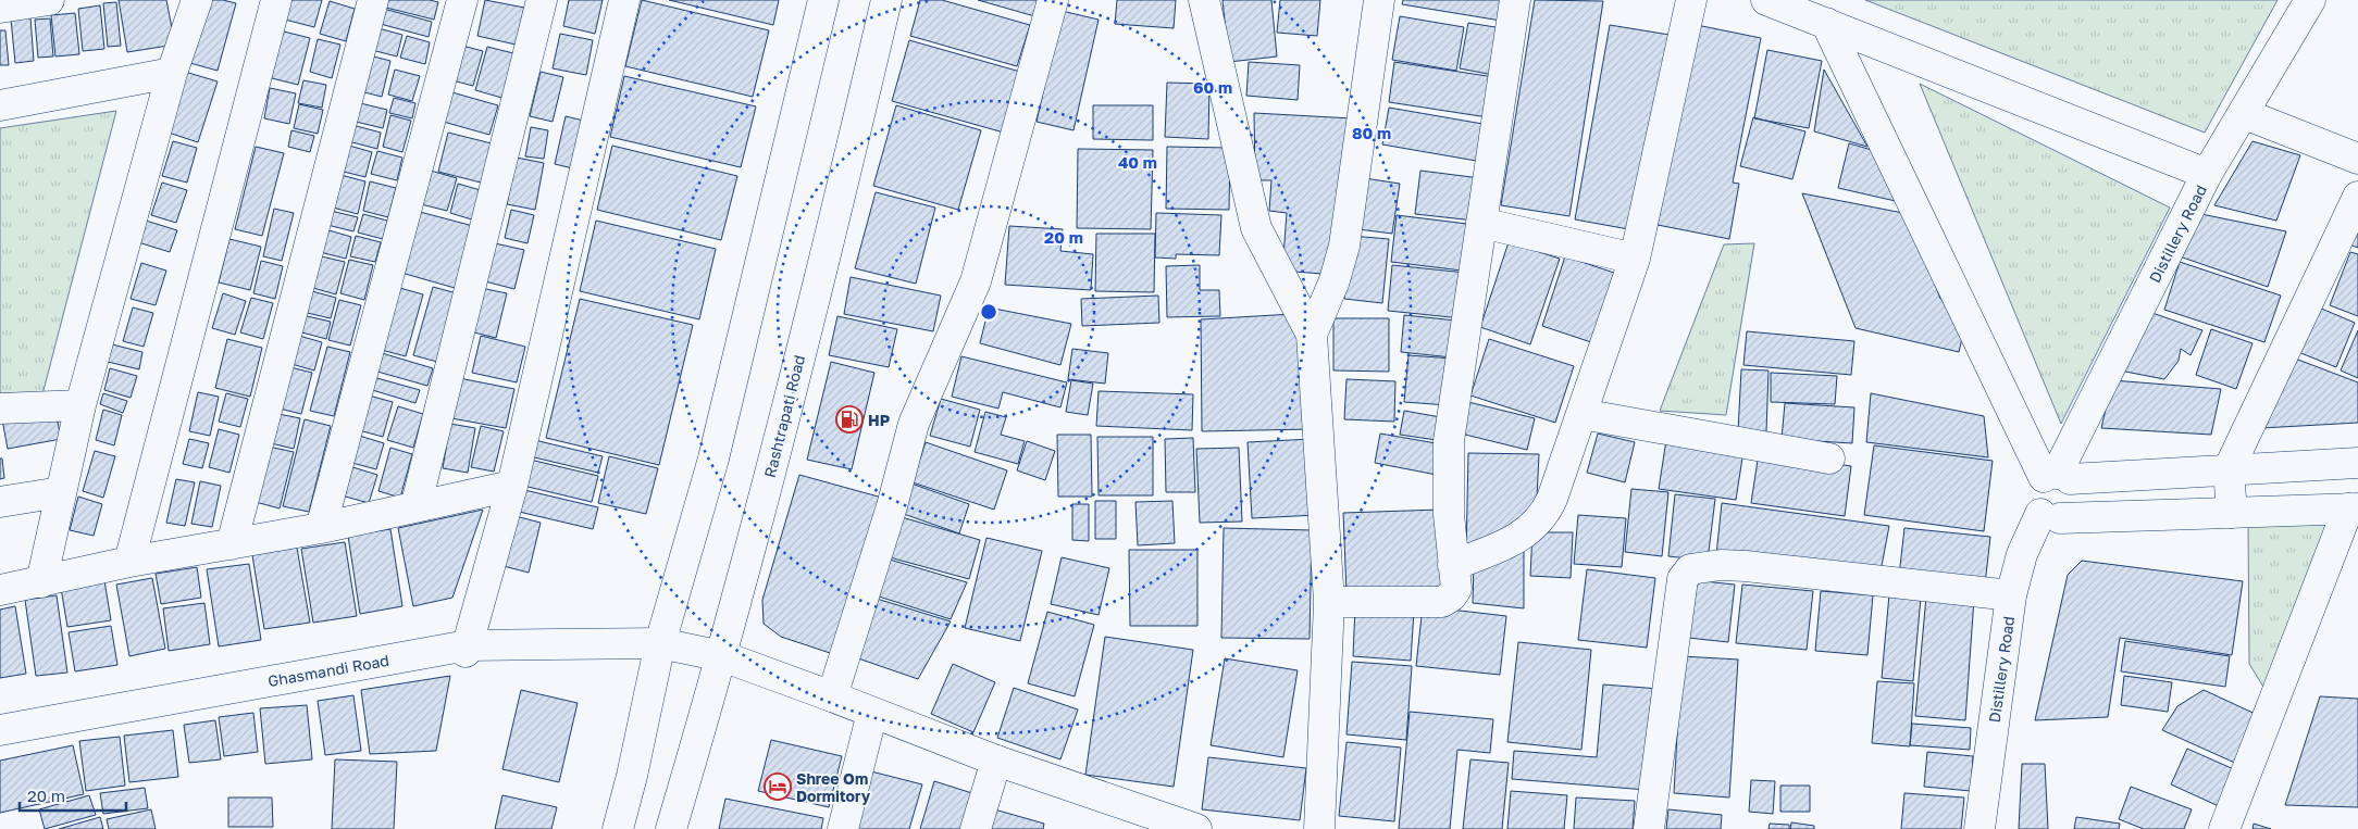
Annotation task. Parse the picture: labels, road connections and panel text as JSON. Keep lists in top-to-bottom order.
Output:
{
  "streets": {
    "street": ["Distillery Road", "Rashtrapati Road", "Ghasmandi Road"]
  },
  "crossings": [
    ["Rashtrapati Road", "Ghasmandi Road"]
  ],
  "places": {
    "fuel station": ["HP"],
    "hotel": ["Shree Om Dormitory"]
  },
  "scale_bar": "20 m",
  "rings": [
    "60 m",
    "80 m",
    "40 m",
    "20 m"
  ]
}
